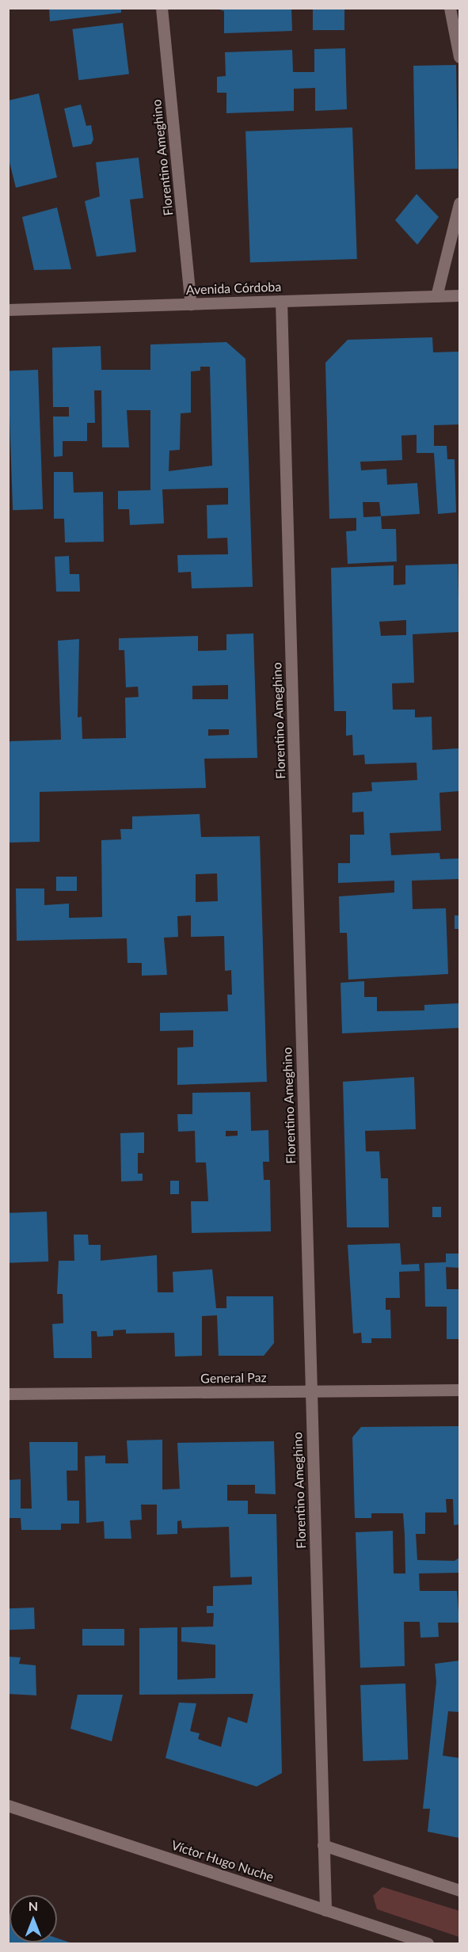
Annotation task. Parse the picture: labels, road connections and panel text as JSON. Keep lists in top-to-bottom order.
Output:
{
  "streets": {
    "street": [
      "Florentino Ameghino",
      "Avenida Córdoba",
      "General Paz",
      "Víctor Hugo Nuche"
    ]
  },
  "crossings": [
    ["Florentino Ameghino", "Avenida Córdoba"],
    ["Florentino Ameghino", "General Paz"],
    ["Florentino Ameghino", "Víctor Hugo Nuche"]
  ],
  "north": "top"
}
